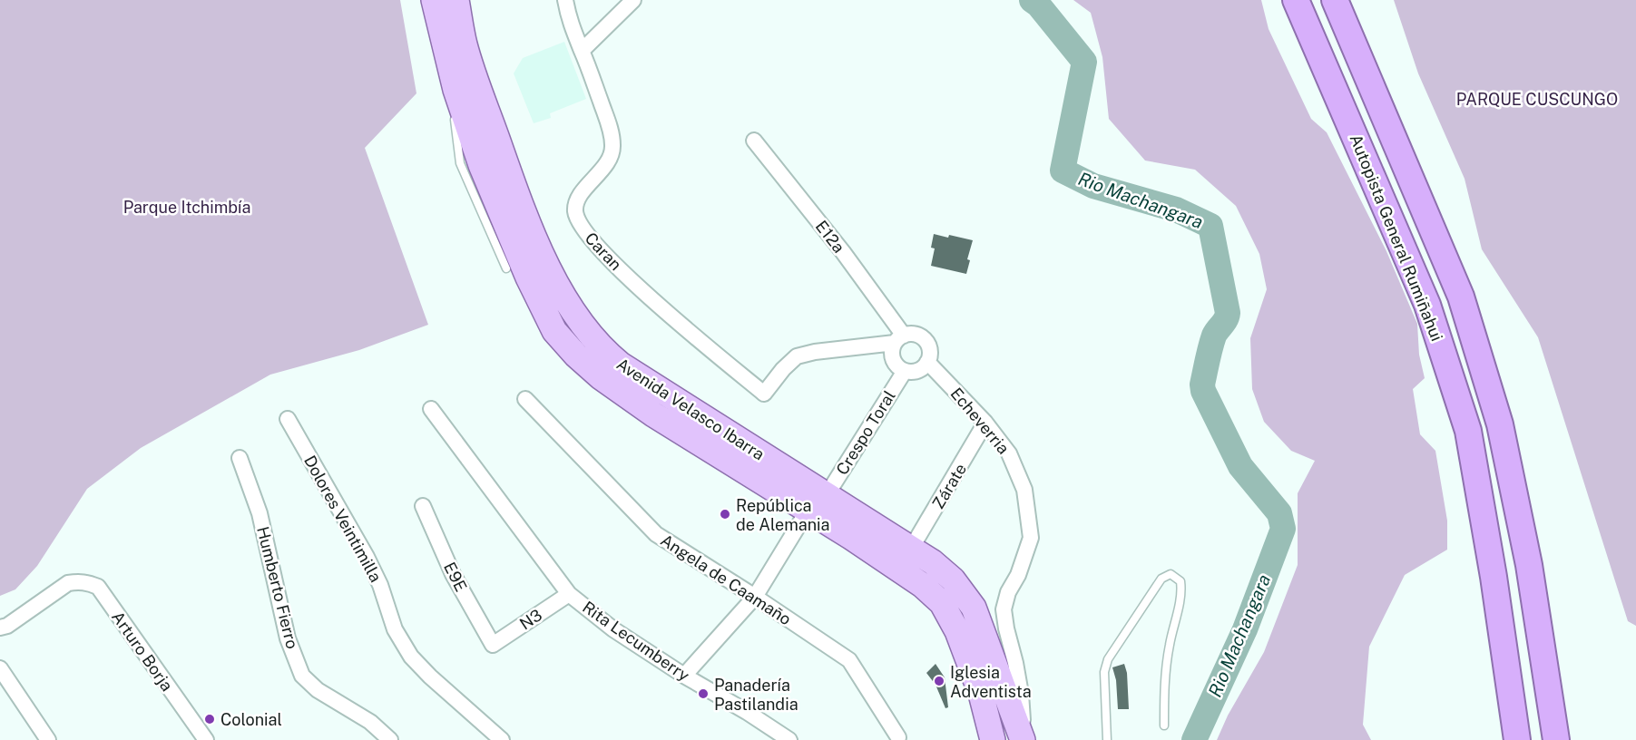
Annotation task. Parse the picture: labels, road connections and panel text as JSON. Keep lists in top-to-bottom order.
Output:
{
  "streets": {
    "highway": ["Autopista General Rumiñahui"],
    "main road": ["Avenida Velasco Ibarra"],
    "street": [
      "E12a",
      "Caran",
      "Echeverria",
      "Crespo Toral",
      "Zárate",
      "Dolores Veintimilla",
      "E9E",
      "Angela de Caamaño",
      "Humberto Fierro",
      "N3",
      "Rita Lecumberry",
      "Arturo Borja"
    ]
  },
  "crossings": [
    ["E12a", "Echeverria"],
    ["E12a", "Crespo Toral"],
    ["Caran", "Echeverria"],
    ["Avenida Velasco Ibarra", "Echeverria"],
    ["Avenida Velasco Ibarra", "Crespo Toral"],
    ["Avenida Velasco Ibarra", "Zárate"],
    ["Echeverria", "Crespo Toral"],
    ["Echeverria", "Zárate"],
    ["E9E", "N3"],
    ["N3", "Rita Lecumberry"]
  ],
  "water": ["Rio Machangara"],
  "parks": ["PARQUE CUSCUNGO", "Parque Itchimbía"],
  "places": [
    "República de Alemania",
    "Iglesia Adventista",
    "Panadería Pastilandia",
    "Colonial"
  ]
}
